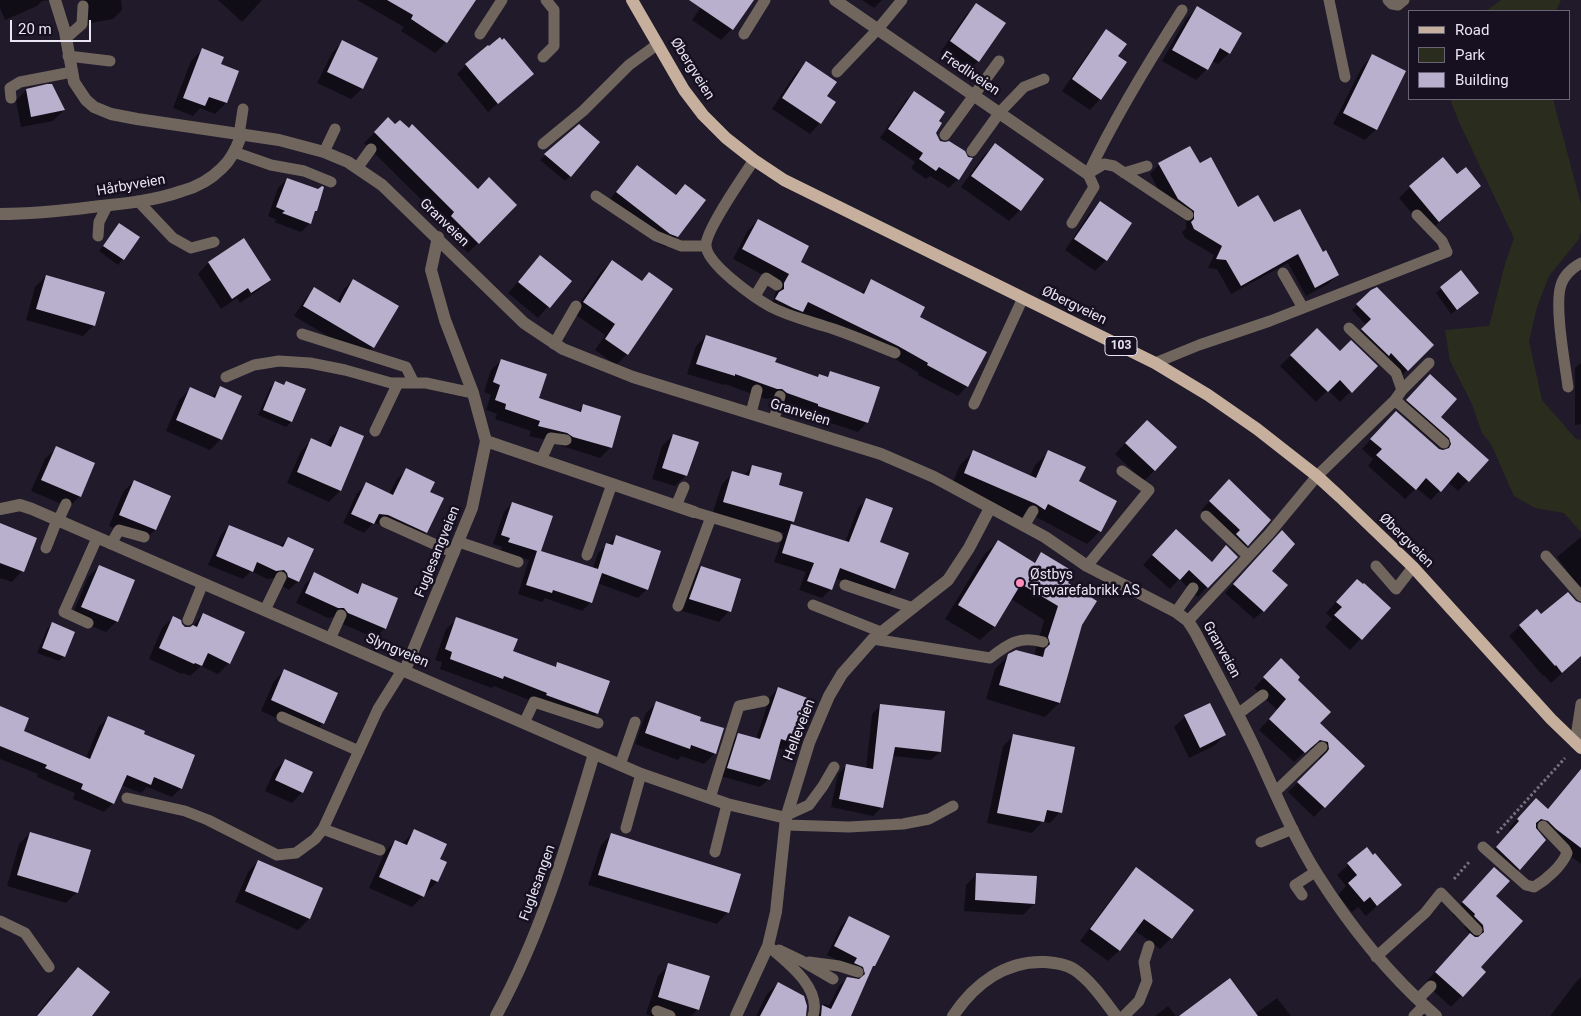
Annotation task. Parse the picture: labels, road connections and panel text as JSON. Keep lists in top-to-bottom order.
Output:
{
  "streets": {
    "main road": ["Øbergveien", "103"],
    "street": [
      "Fredliveien",
      "Hårbyveien",
      "Granveien",
      "Fuglesangveien",
      "Slyngveien",
      "Helleveien",
      "Fuglesangen"
    ]
  },
  "crossings": [
    ["Hårbyveien", "Granveien"],
    ["Granveien", "Fuglesangveien"],
    ["Granveien", "Helleveien"],
    ["Fuglesangveien", "Slyngveien"],
    ["Slyngveien", "Helleveien"],
    ["Slyngveien", "Fuglesangen"]
  ],
  "places": ["Østbys Trevarefabrikk AS"],
  "legend": ["Road", "Park", "Building"],
  "scale_bar": "20 m"
}
